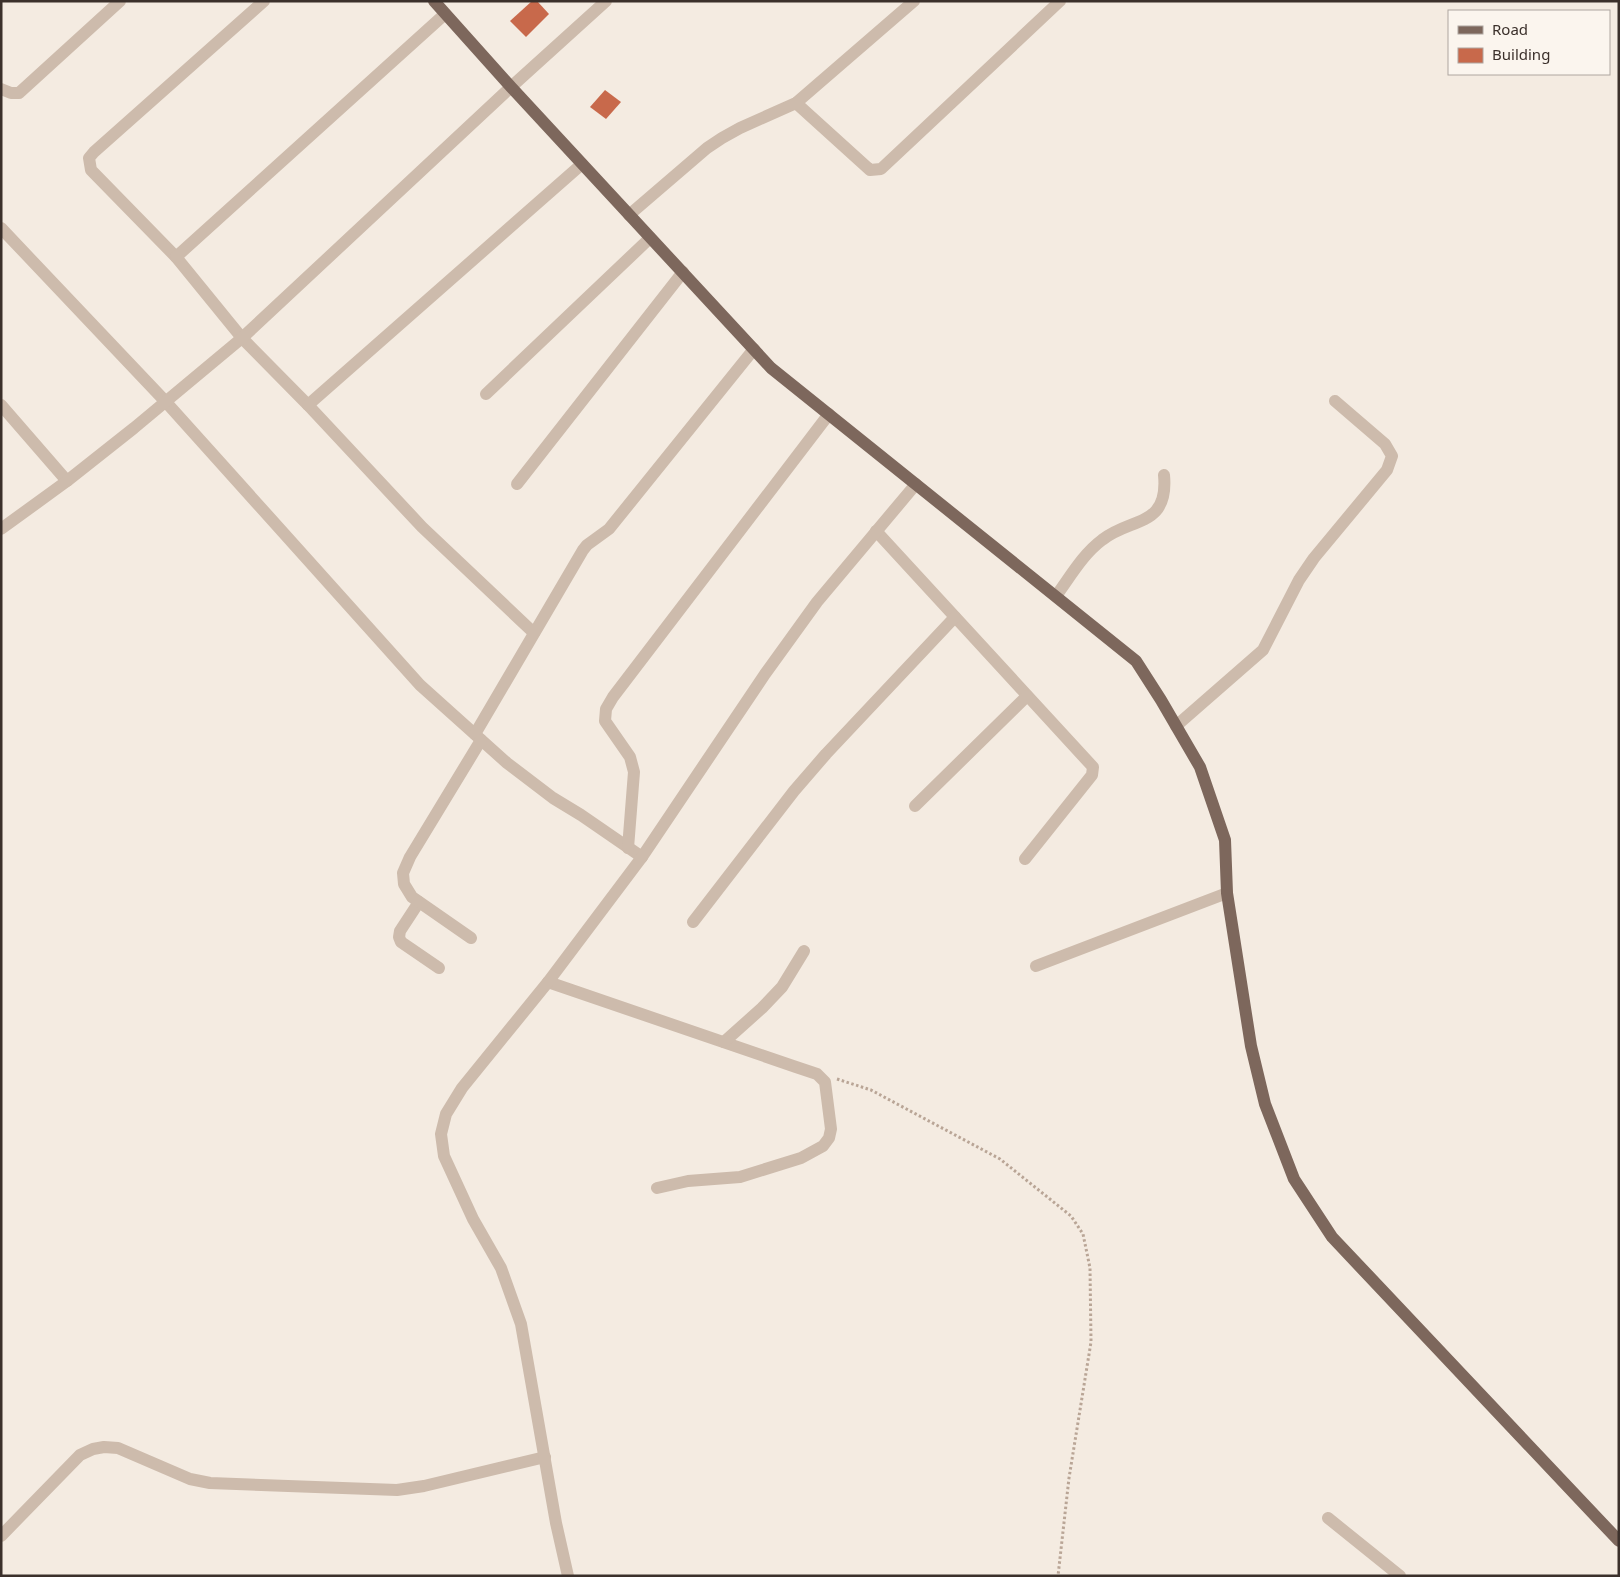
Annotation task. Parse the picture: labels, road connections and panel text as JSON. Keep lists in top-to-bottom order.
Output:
{
  "legend": ["Road", "Building"]
}
